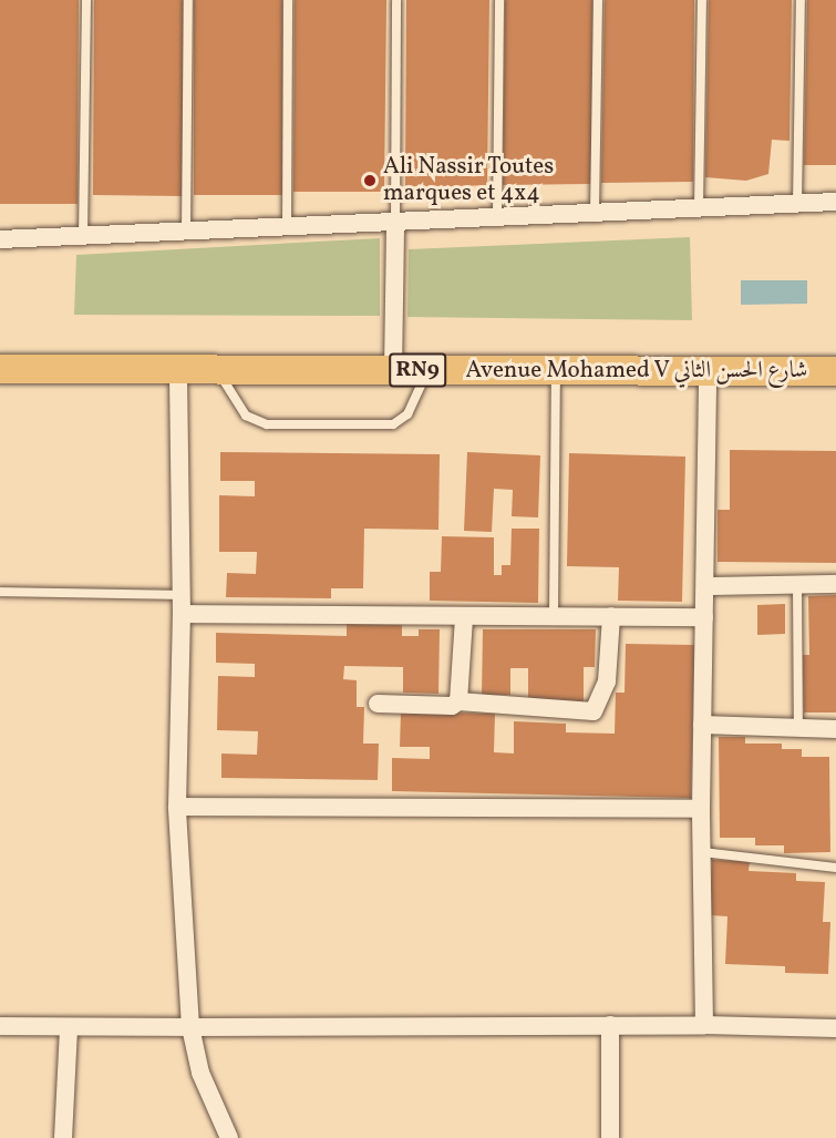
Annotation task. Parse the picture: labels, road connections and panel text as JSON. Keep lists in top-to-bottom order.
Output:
{
  "streets": {
    "main road": ["RN9", "Avenue Mohamed V شارع الحسن الثاني"]
  },
  "places": ["Ali Nassir Toutes marques et 4x4"]
}
